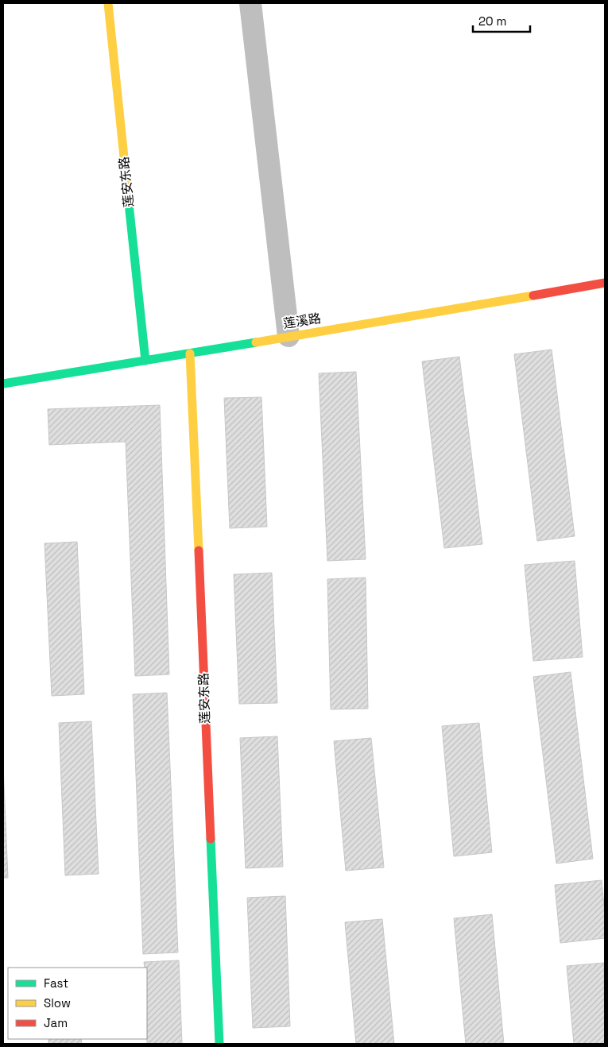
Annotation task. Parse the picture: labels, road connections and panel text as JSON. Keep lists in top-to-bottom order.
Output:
{
  "streets": {
    "street": ["莲安东路", "莲溪路"]
  },
  "crossings": [
    ["莲安东路", "莲溪路"]
  ],
  "legend": ["Fast", "Slow", "Jam"],
  "scale_bar": "20 m"
}
